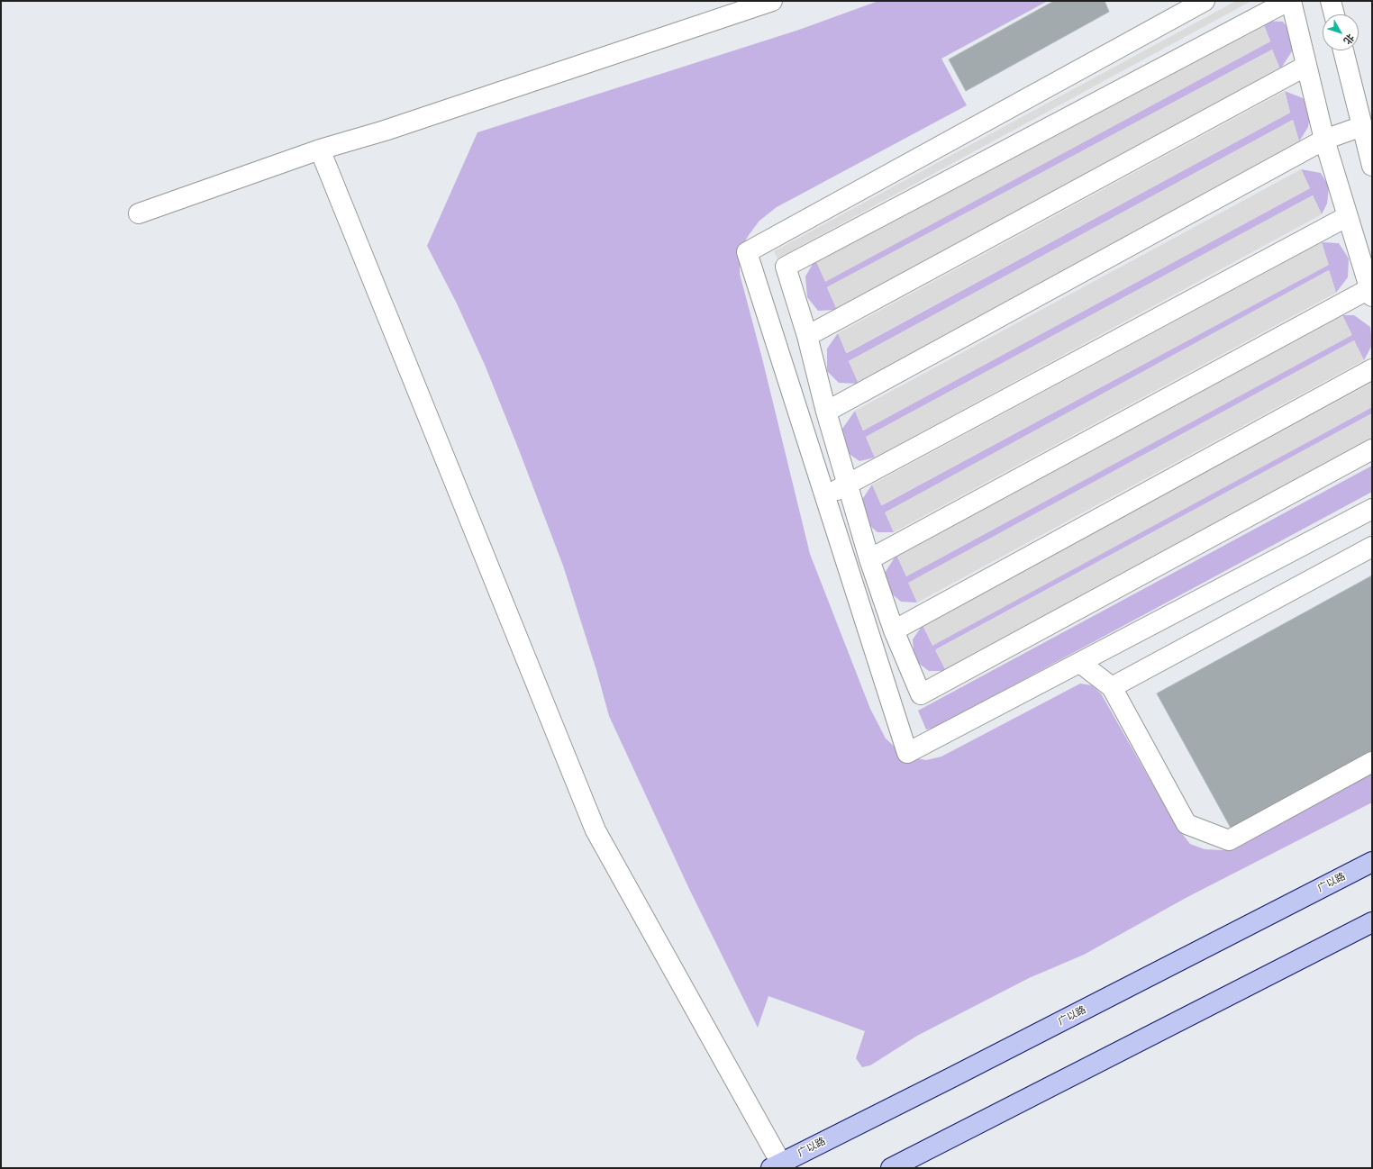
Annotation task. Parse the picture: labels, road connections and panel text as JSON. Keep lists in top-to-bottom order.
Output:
{
  "streets": {
    "main road": ["广以路"]
  },
  "north": "bottom right"
}
